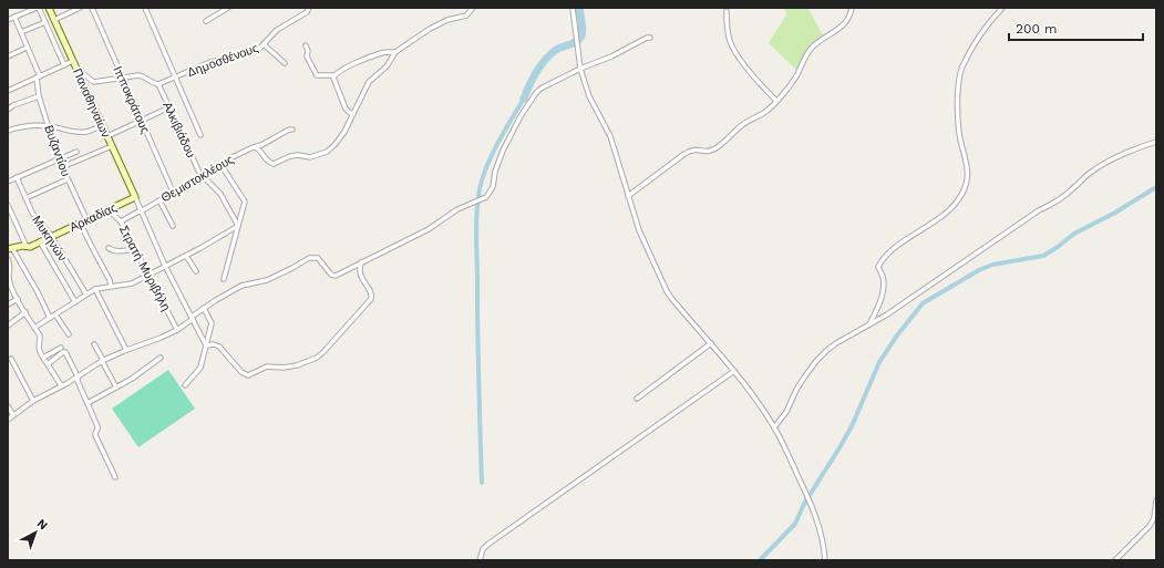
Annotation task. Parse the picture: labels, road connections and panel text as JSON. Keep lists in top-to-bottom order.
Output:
{
  "streets": {
    "street": [
      "Δημοσθένους",
      "Ιπποκράτους",
      "Παναθηναίων",
      "Αλκιβιάδου",
      "Βυζαντίου",
      "Θεμιστοκλέους",
      "Αρκαδίας",
      "Μυκηνών",
      "Στρατή Μυριβήλη"
    ]
  },
  "crossings": [
    ["Δημοσθένους", "Αλκιβιάδου"],
    ["Ιπποκράτους", "Θεμιστοκλέους"],
    ["Παναθηναίων", "Αρκαδίας"],
    ["Αλκιβιάδου", "Θεμιστοκλέους"],
    ["Βυζαντίου", "Αρκαδίας"],
    ["Θεμιστοκλέους", "Στρατή Μυριβήλη"],
    ["Αρκαδίας", "Μυκηνών"],
    ["Αρκαδίας", "Στρατή Μυριβήλη"]
  ],
  "scale_bar": "200 m",
  "north": "top right"
}
